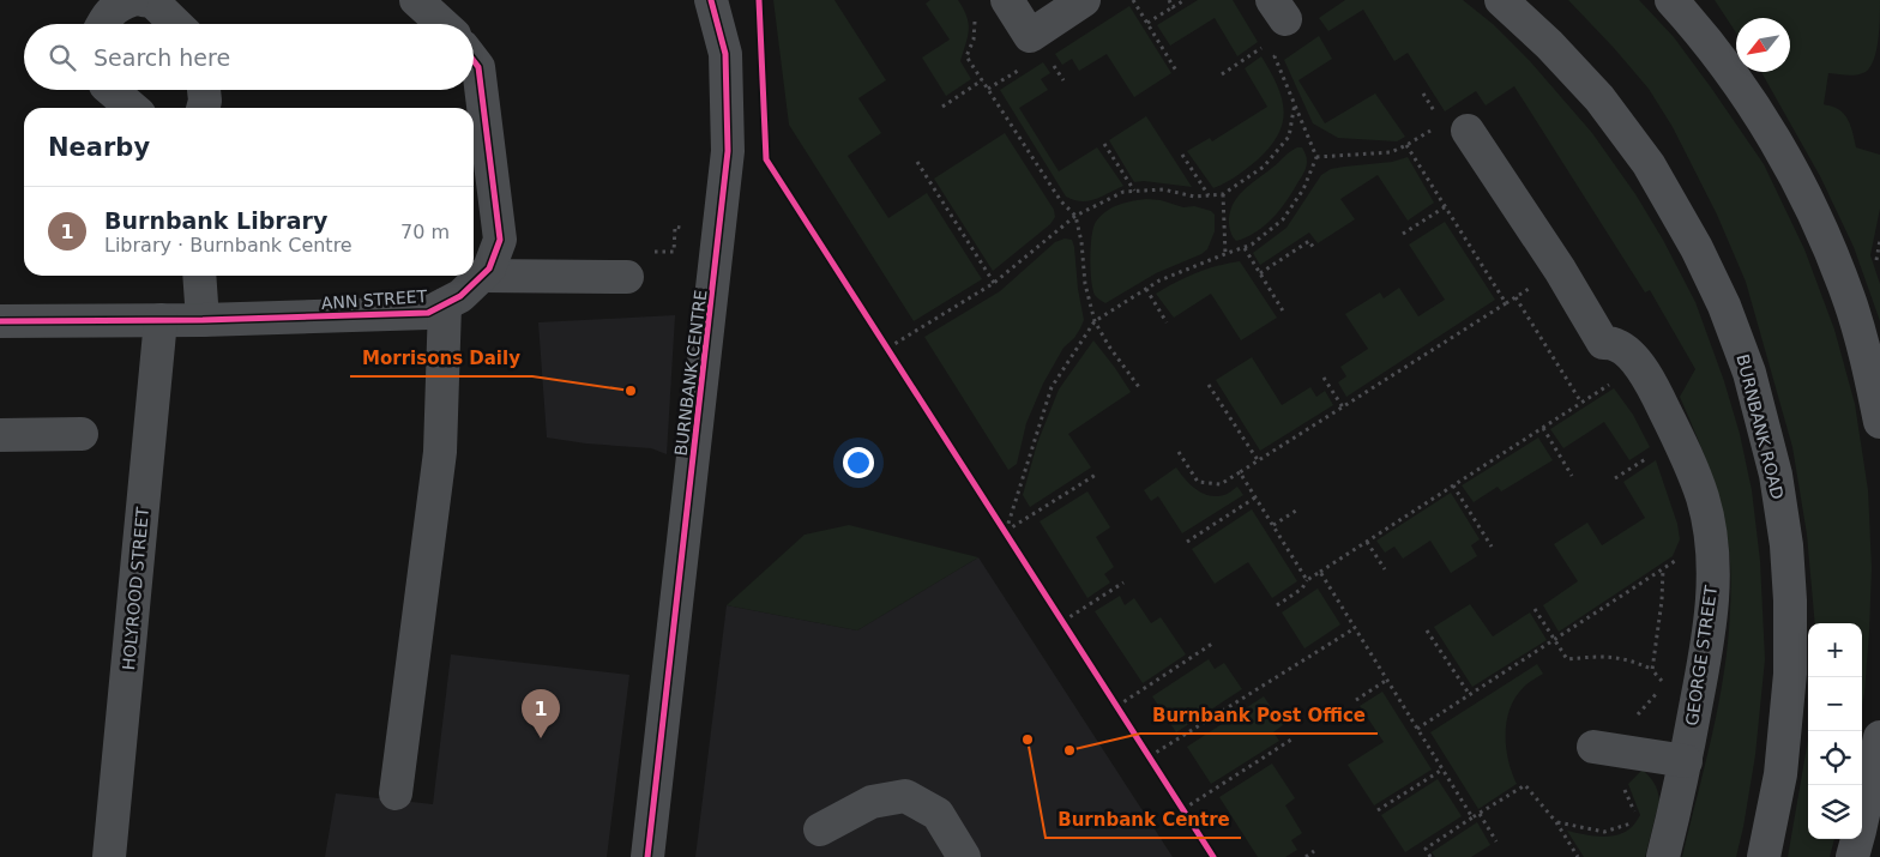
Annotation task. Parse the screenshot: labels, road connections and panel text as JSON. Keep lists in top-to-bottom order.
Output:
{
  "streets": {
    "main road": ["BURNBANK ROAD"],
    "street": [
      "ANN STREET",
      "BURNBANK CENTRE",
      "HOLYROOD STREET",
      "GEORGE STREET"
    ]
  },
  "crossings": [
    ["ANN STREET", "HOLYROOD STREET"]
  ],
  "places": ["Morrisons Daily", "Burnbank Centre", "Burnbank Post Office"],
  "north": "bottom left",
  "page": {
    "search": "Search here",
    "heading": "Nearby",
    "list": [
      {
        "mark": "1",
        "name": "Burnbank Library",
        "note": "Library · Burnbank Centre",
        "value": "70 m"
      }
    ],
    "map_buttons": ["+", "−"],
    "pins": "1"
  }
}
